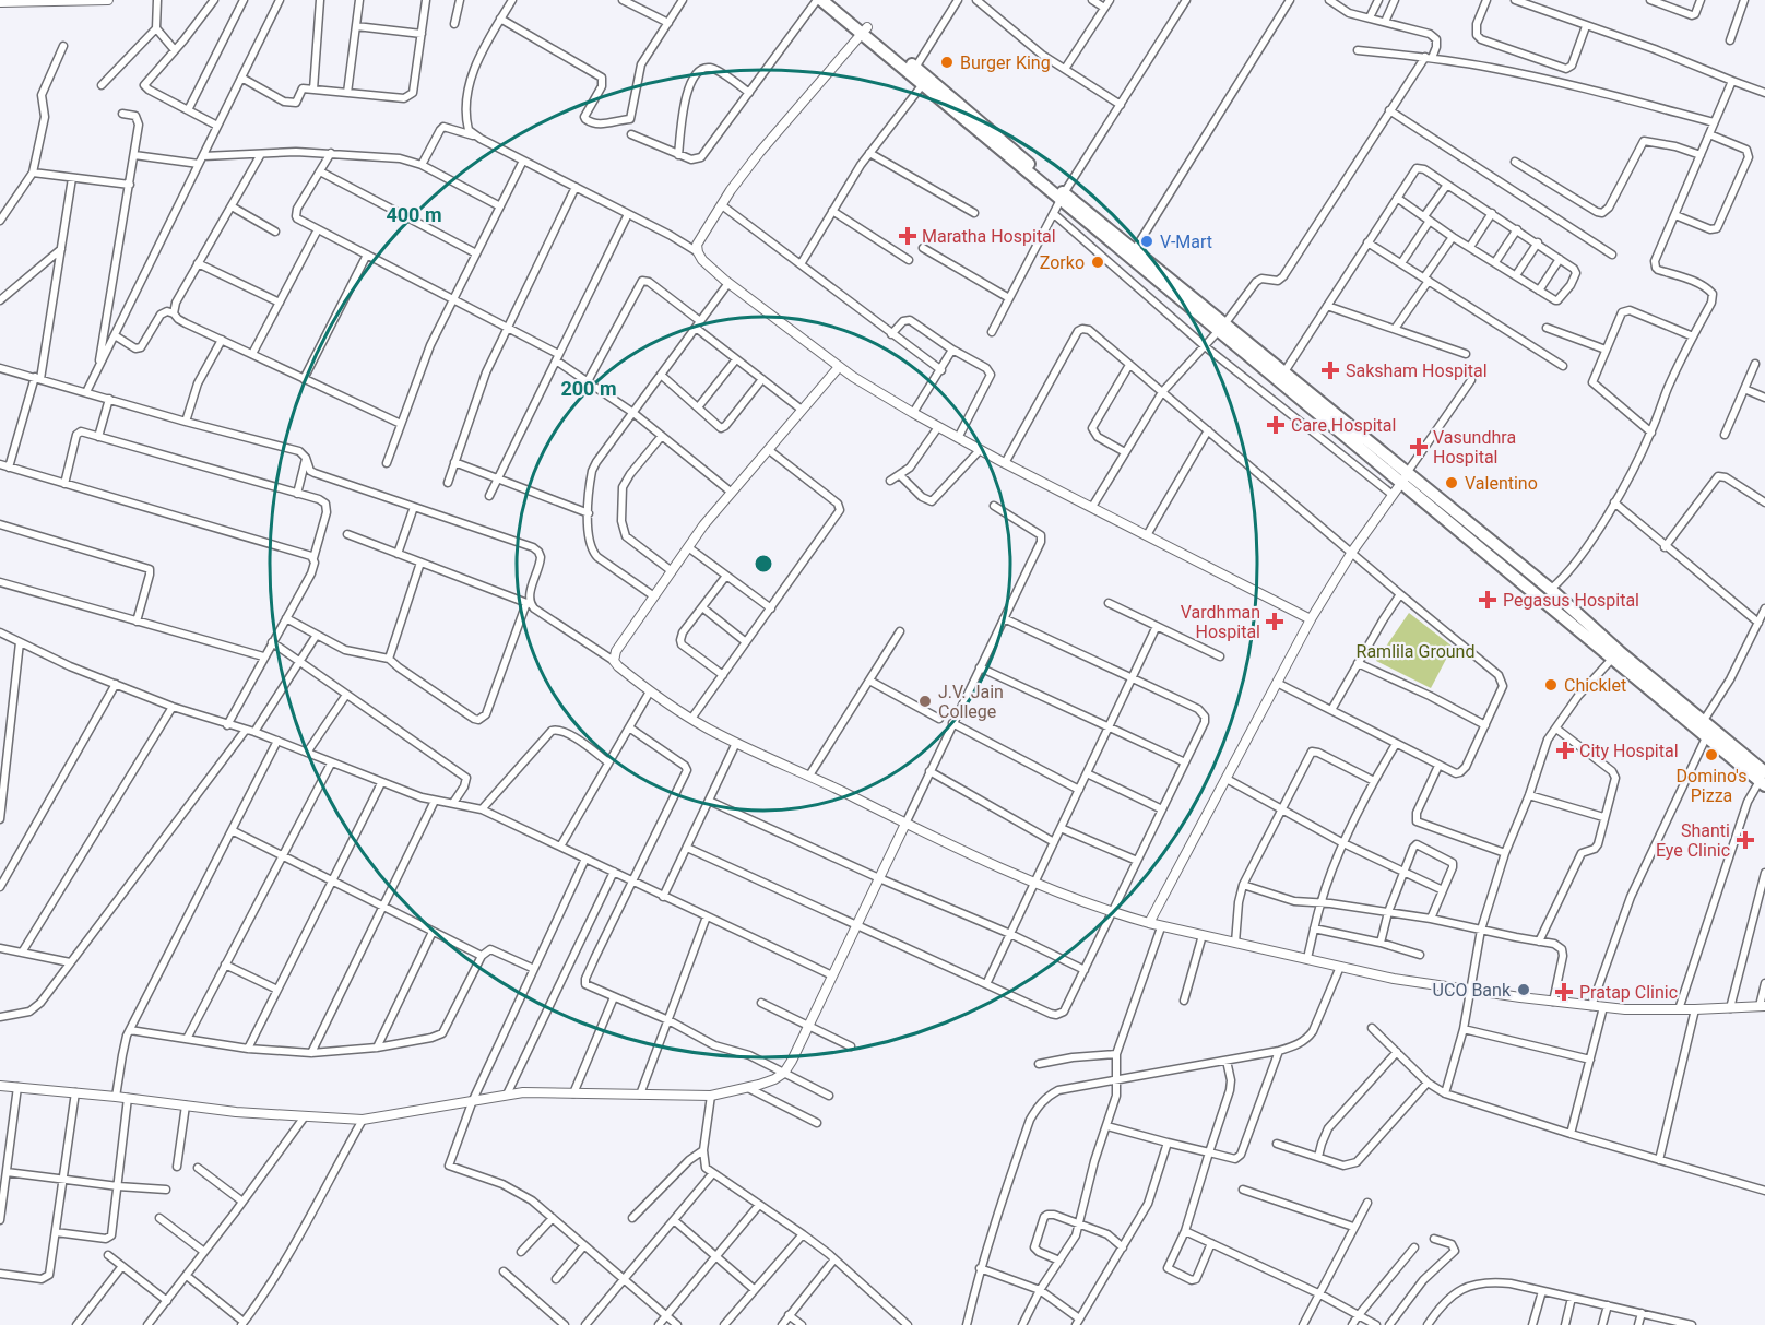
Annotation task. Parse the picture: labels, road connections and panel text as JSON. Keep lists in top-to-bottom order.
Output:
{
  "parks": ["Ramlila Ground"],
  "places": {
    "other": [
      "Burger King",
      "V-Mart",
      "Zorko",
      "Valentino",
      "Chicklet",
      "J.V. Jain College",
      "Domino's Pizza",
      "UCO Bank"
    ],
    "health": [
      "Maratha Hospital",
      "Saksham Hospital",
      "Care Hospital",
      "Vasundhra Hospital",
      "Pegasus Hospital",
      "Vardhman Hospital",
      "City Hospital",
      "Shanti Eye Clinic",
      "Pratap Clinic"
    ]
  },
  "rings": ["400 m", "200 m"]
}
